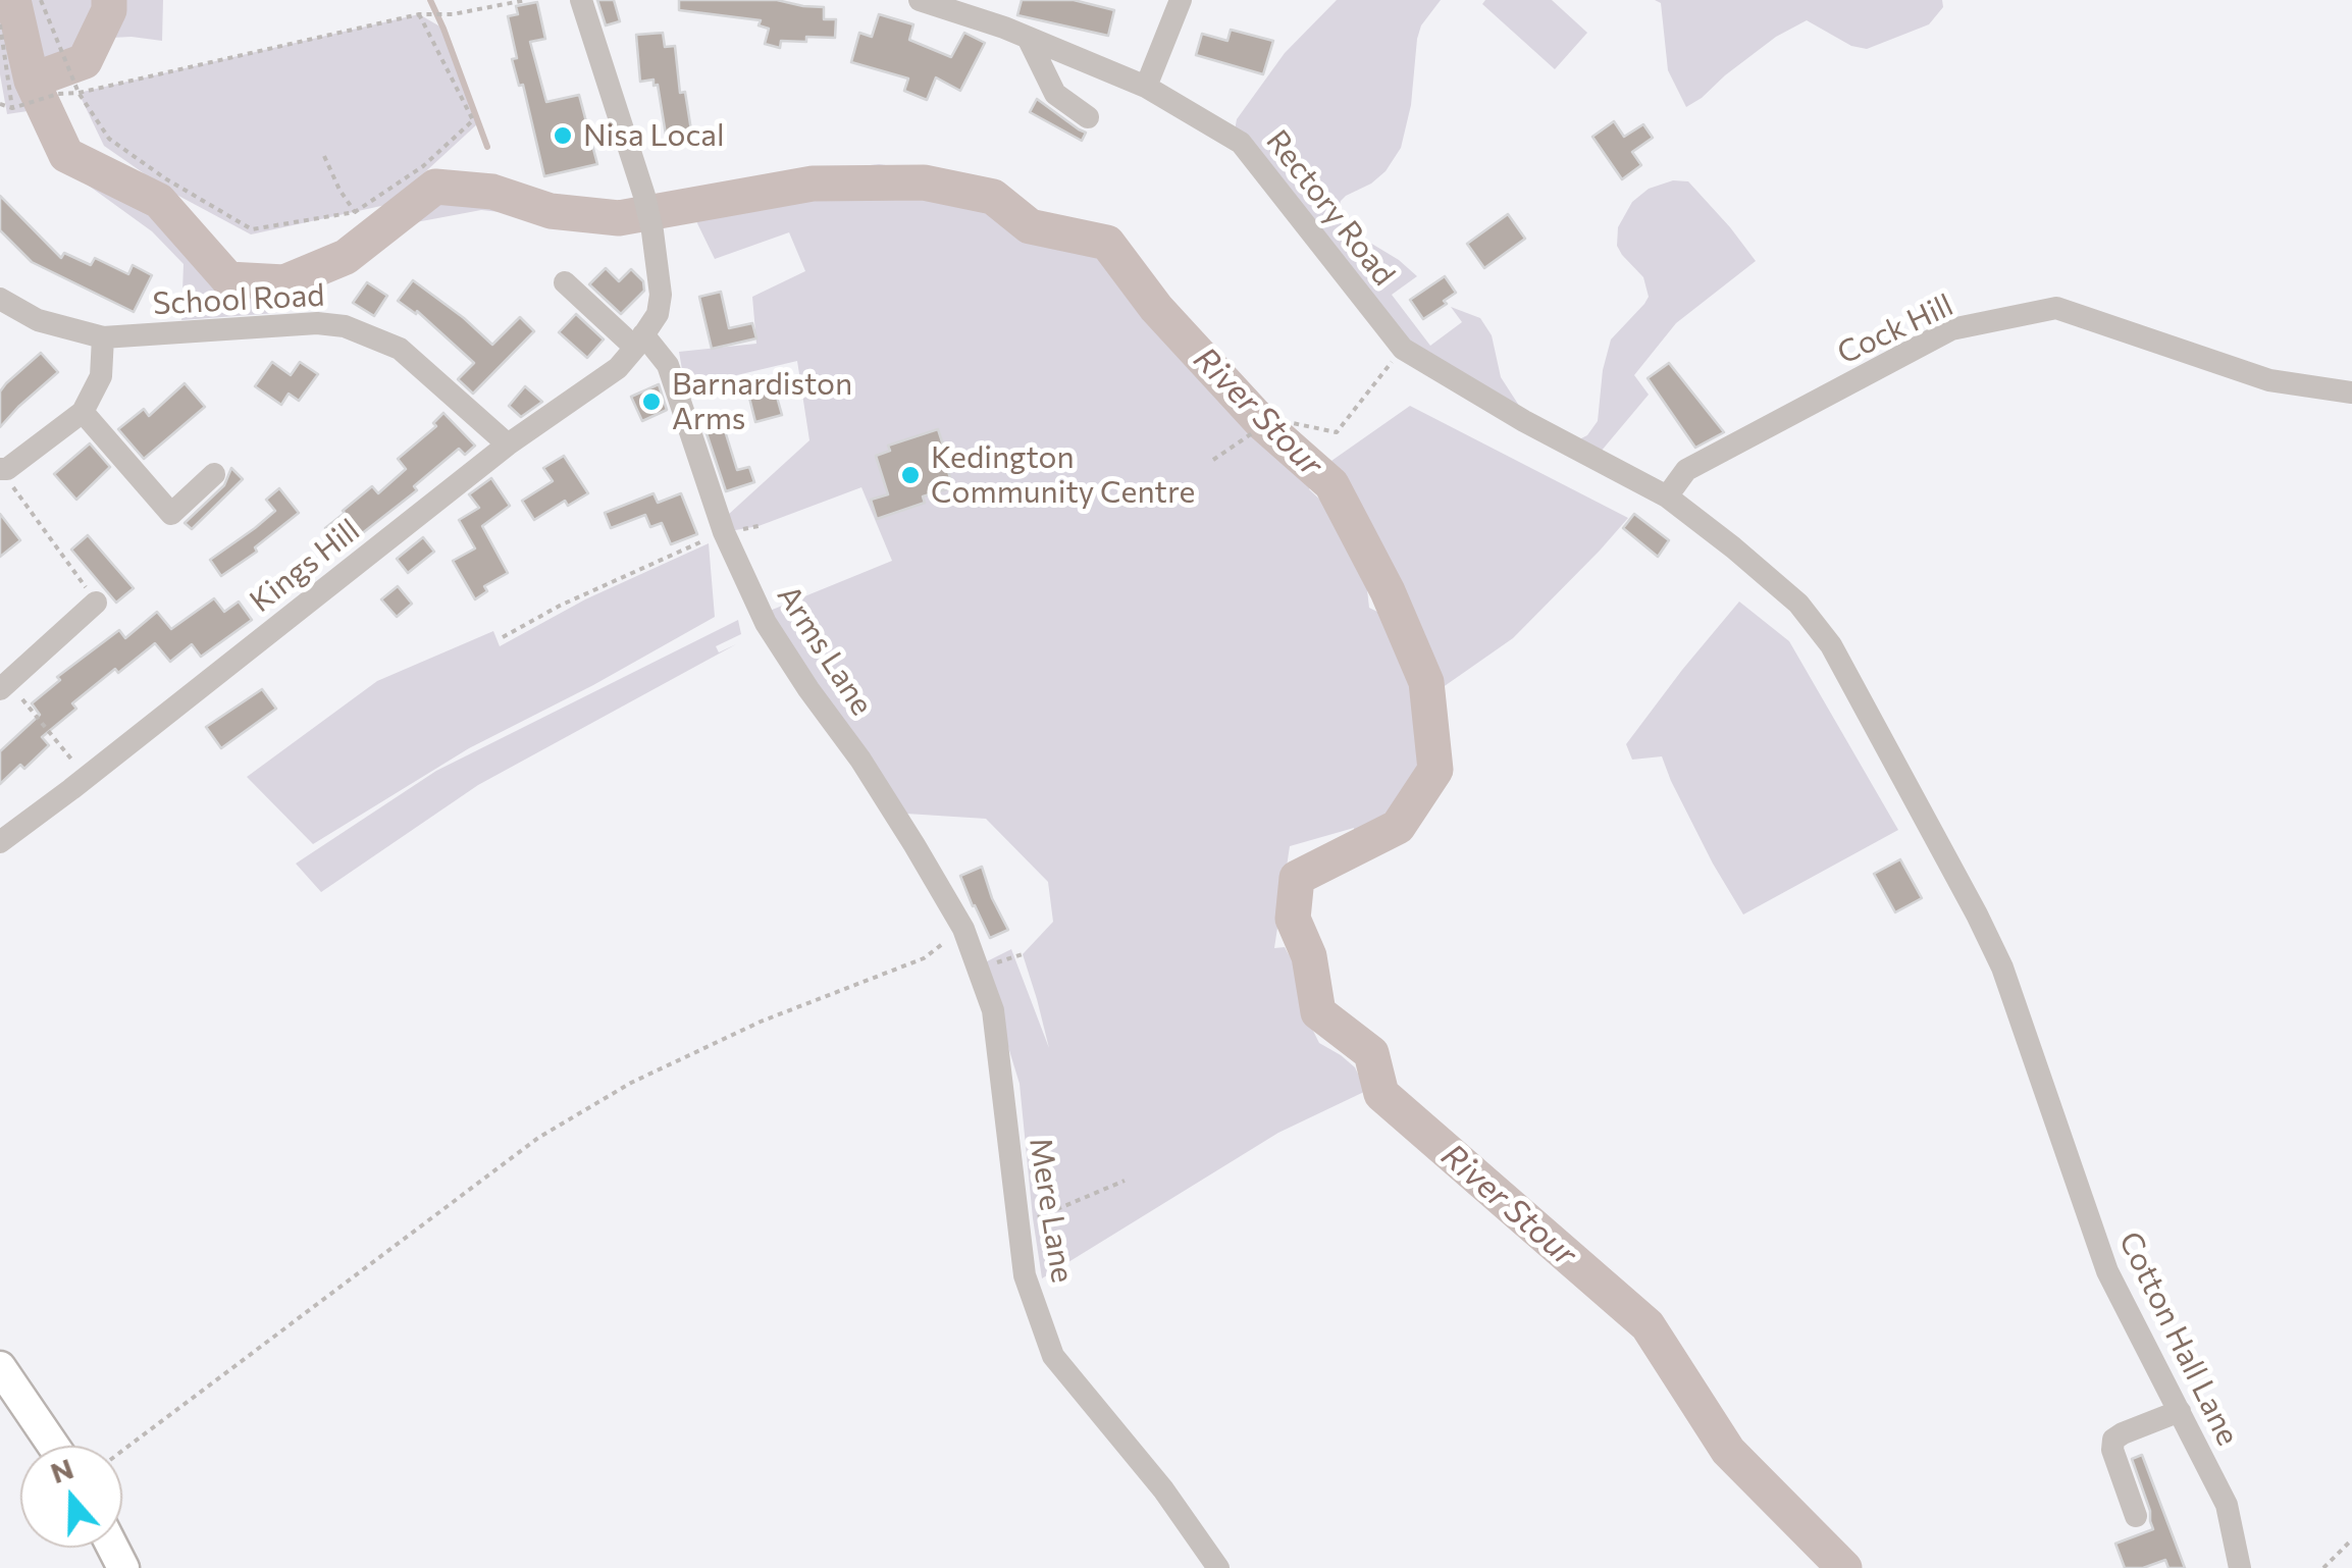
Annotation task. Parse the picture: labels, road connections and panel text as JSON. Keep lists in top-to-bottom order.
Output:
{
  "streets": {
    "street": [
      "Rectory Road",
      "School Road",
      "Cock Hill",
      "Kings Hill",
      "Arms Lane",
      "Mere Lane",
      "Cotton Hall Lane"
    ]
  },
  "crossings": [
    ["Rectory Road", "Cock Hill"],
    ["Rectory Road", "Cotton Hall Lane"],
    ["School Road", "Kings Hill"],
    ["Cock Hill", "Cotton Hall Lane"],
    ["Kings Hill", "Arms Lane"],
    ["Arms Lane", "Mere Lane"]
  ],
  "water": ["River Stour"],
  "places": ["Nisa Local", "Barnardiston Arms", "Kedington Community Centre"],
  "north": "top"
}
